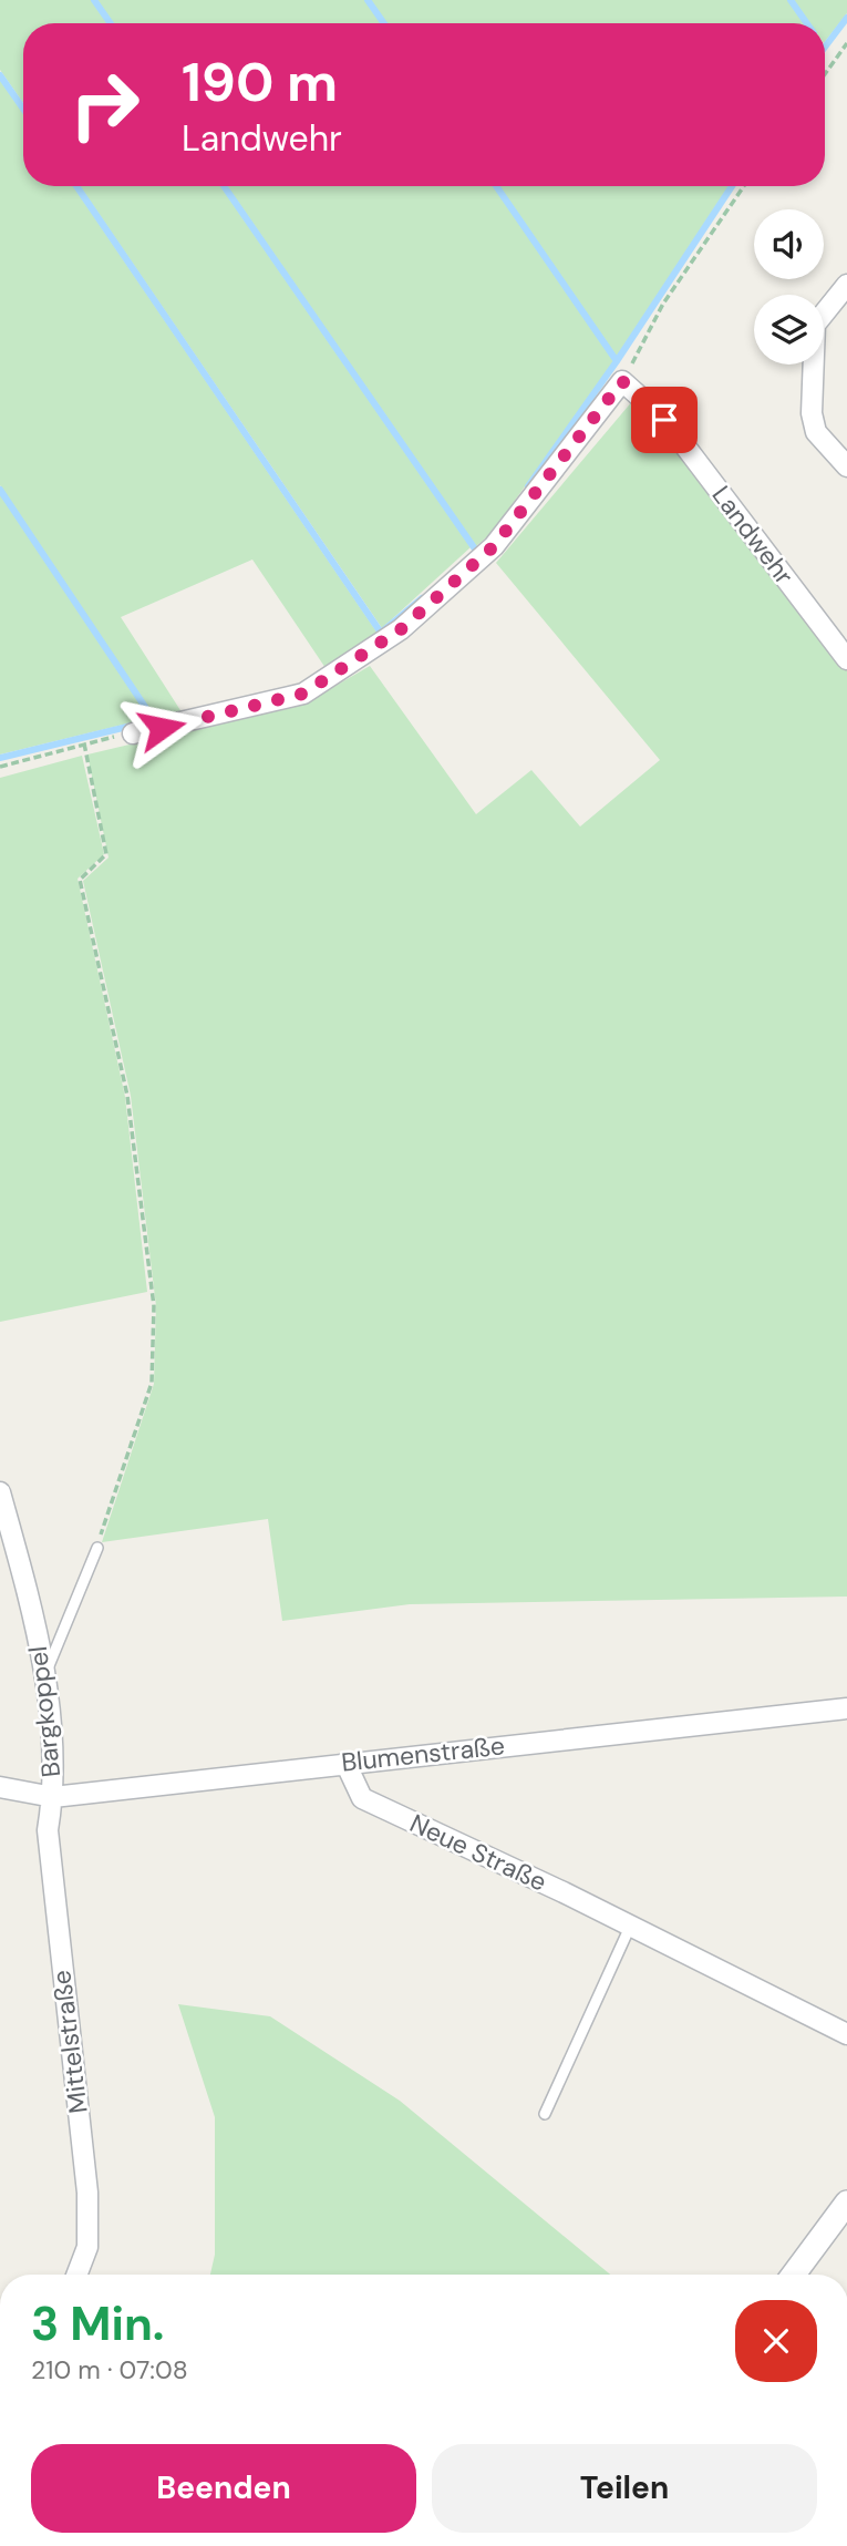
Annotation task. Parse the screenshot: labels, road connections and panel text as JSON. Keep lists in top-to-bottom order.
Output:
{
  "streets": {
    "street": [
      "Landwehr",
      "Bargkoppel",
      "Blumenstraße",
      "Neue Straße",
      "Mittelstraße"
    ]
  },
  "crossings": [
    ["Bargkoppel", "Blumenstraße"],
    ["Bargkoppel", "Mittelstraße"],
    ["Blumenstraße", "Neue Straße"],
    ["Blumenstraße", "Mittelstraße"]
  ],
  "page": {
    "turn": ["190 m", "Landwehr"],
    "heading": ["3 Min.", "210 m · 07:08"],
    "buttons": ["Beenden", "Teilen"]
  }
}
